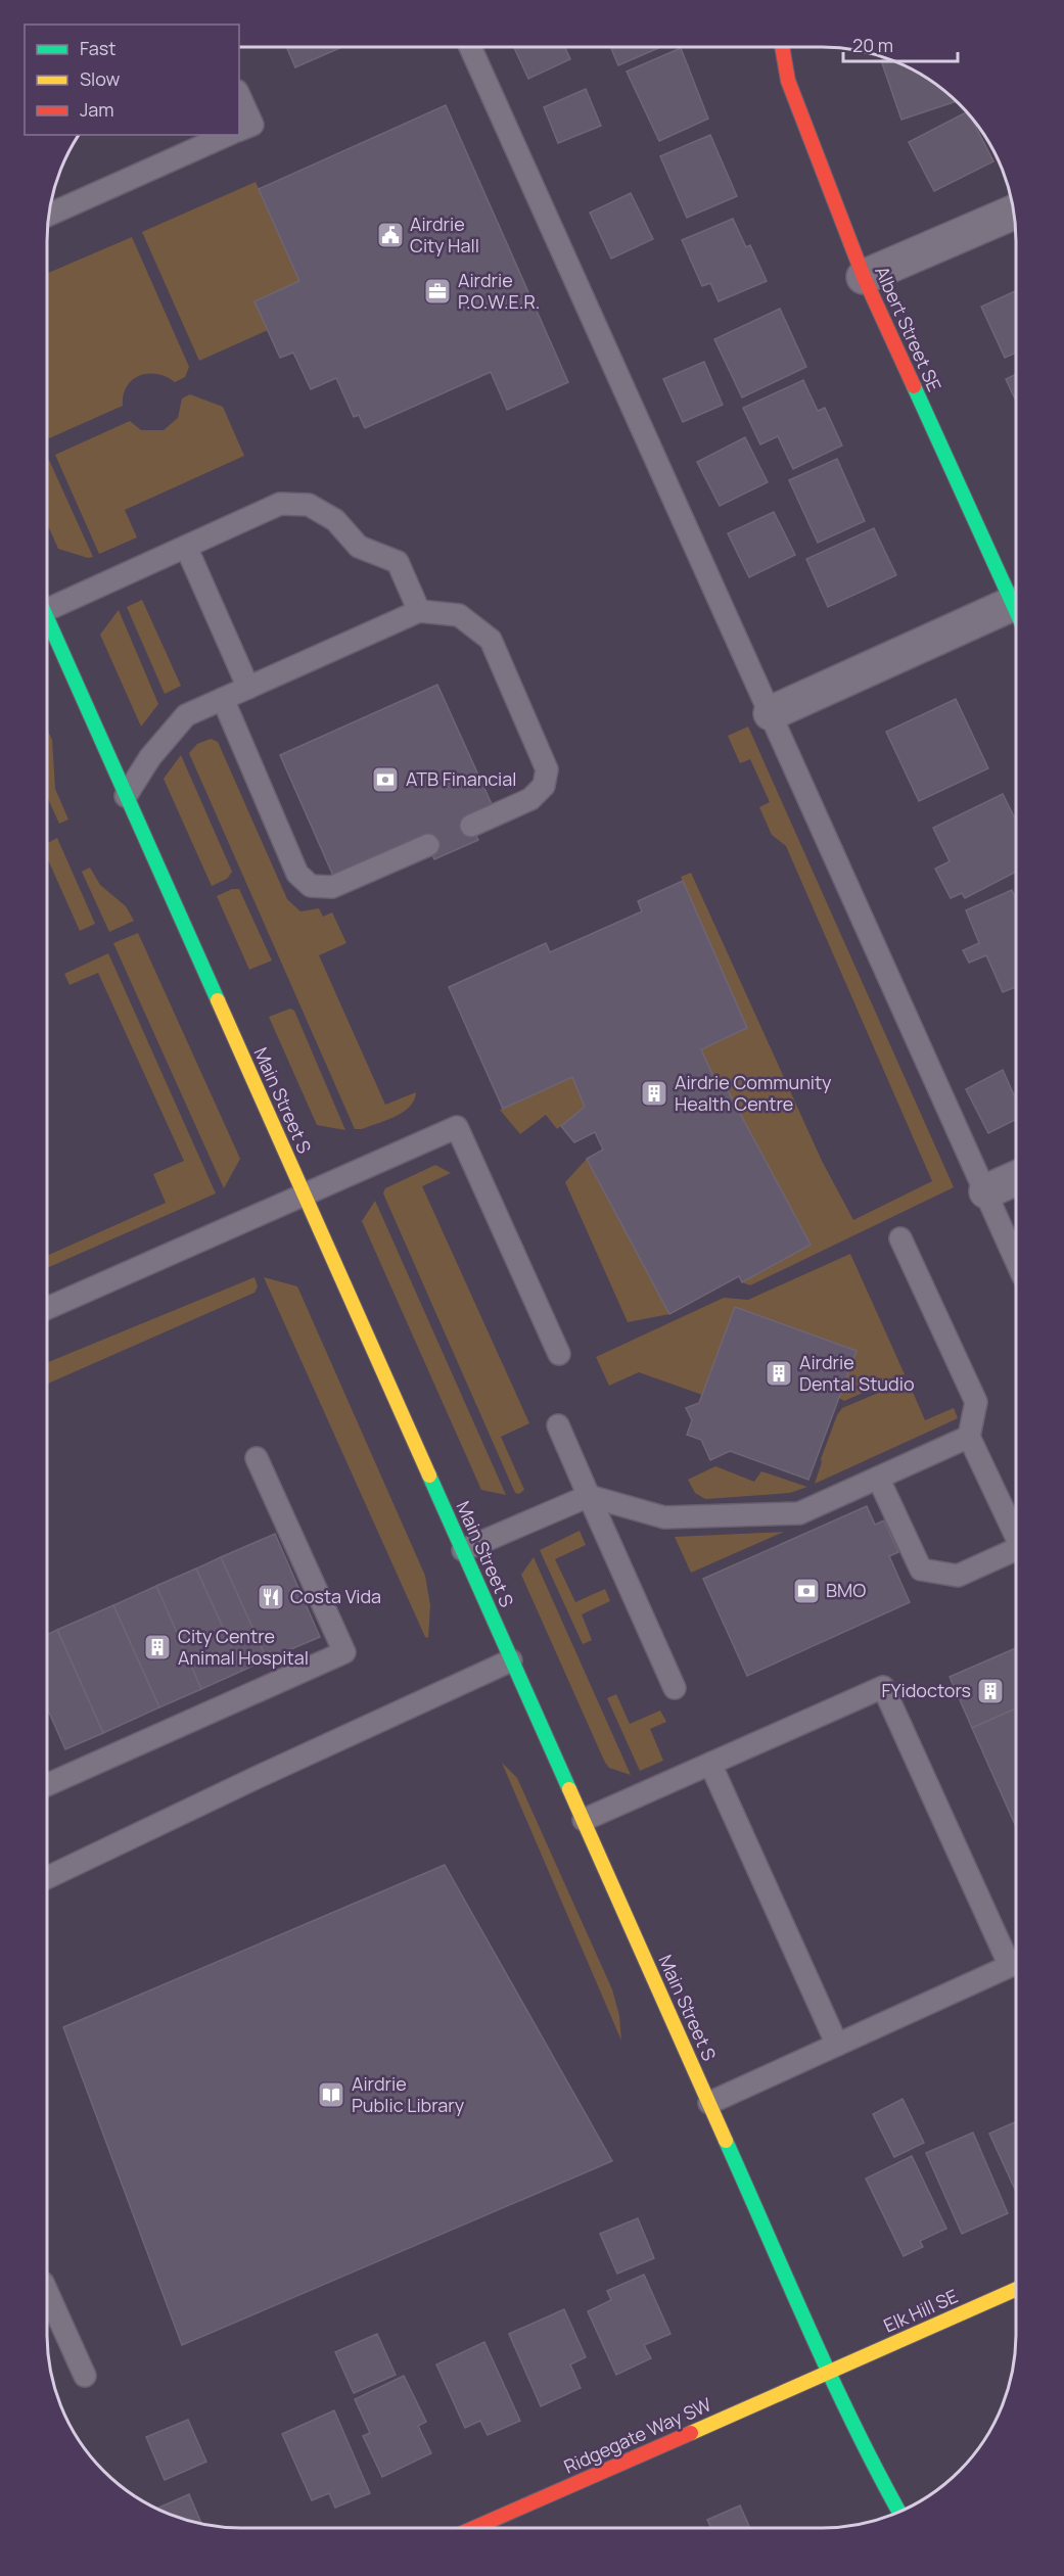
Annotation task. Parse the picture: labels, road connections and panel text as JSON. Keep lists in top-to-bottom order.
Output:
{
  "streets": {
    "main road": [
      "Albert Street SE",
      "Main Street S",
      "Elk Hill SE",
      "Ridgegate Way SW"
    ]
  },
  "crossings": [
    ["Main Street S", "Elk Hill SE"],
    ["Main Street S", "Ridgegate Way SW"],
    ["Elk Hill SE", "Ridgegate Way SW"]
  ],
  "places": {
    "public building": ["Airdrie City Hall"],
    "office": ["Airdrie P.O.W.E.R."],
    "bank": ["ATB Financial", "BMO"],
    "building": [
      "Airdrie Community Health Centre",
      "Airdrie Dental Studio",
      "City Centre Animal Hospital",
      "FYidoctors"
    ],
    "restaurant": ["Costa Vida"],
    "library": ["Airdrie Public Library"]
  },
  "legend": ["Fast", "Slow", "Jam"],
  "scale_bar": "20 m"
}
